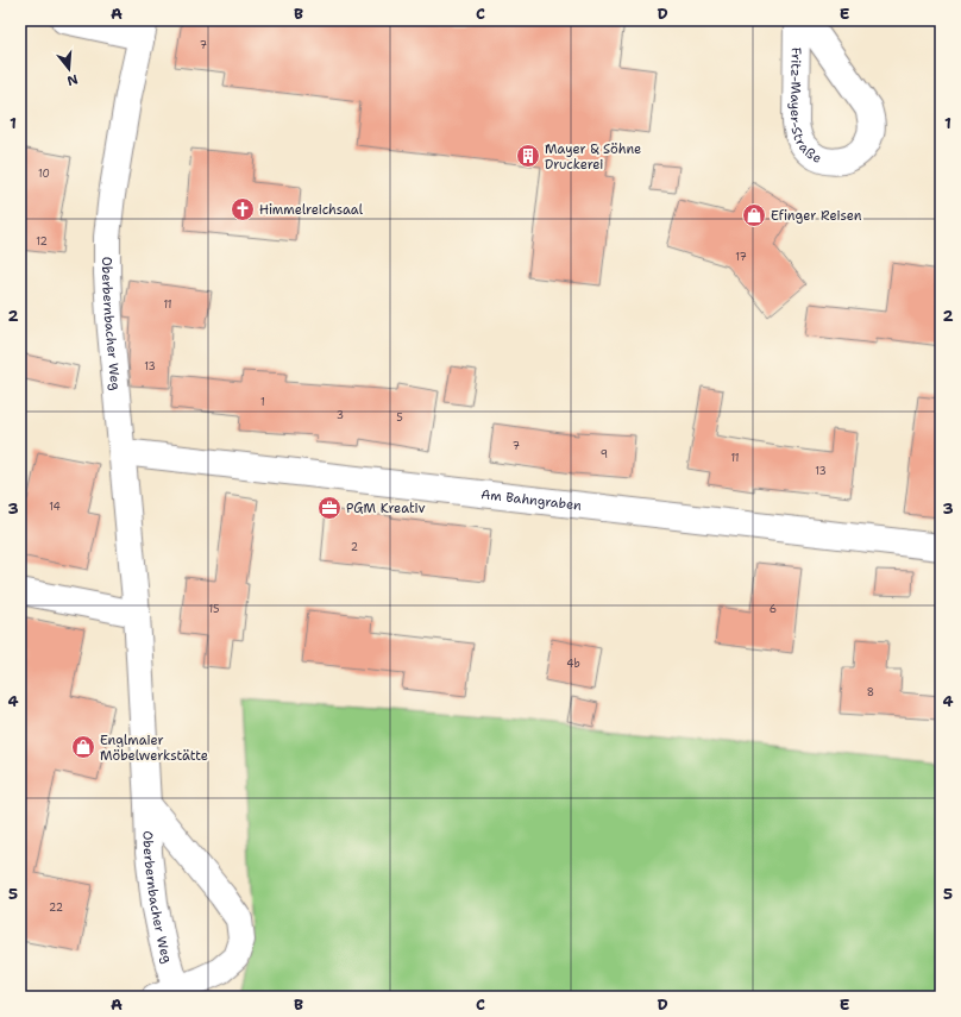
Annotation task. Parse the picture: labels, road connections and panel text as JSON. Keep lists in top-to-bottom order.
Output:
{
  "streets": {
    "street": ["Fritz-Mayer-Straße", "Oberbernbacher Weg", "Am Bahngraben"]
  },
  "crossings": [
    ["Oberbernbacher Weg", "Am Bahngraben"]
  ],
  "places": {
    "building": ["Mayer & Söhne Druckerei"],
    "church": ["Himmelreichsaal"],
    "shop": ["Efinger Reisen", "Englmaier Möbelwerkstätte"],
    "office": ["PGM Kreativ"]
  },
  "house_numbers": [
    "7",
    "10",
    "12",
    "17",
    "11",
    "13",
    "1",
    "3",
    "5",
    "7",
    "9",
    "11",
    "13",
    "14",
    "2",
    "15",
    "6",
    "4b",
    "8",
    "22"
  ],
  "north": "bottom",
  "grid": {
    "columns": [
      "A",
      "B",
      "C",
      "D",
      "E"
    ],
    "rows": [
      "1",
      "2",
      "3",
      "4",
      "5"
    ]
  }
}
